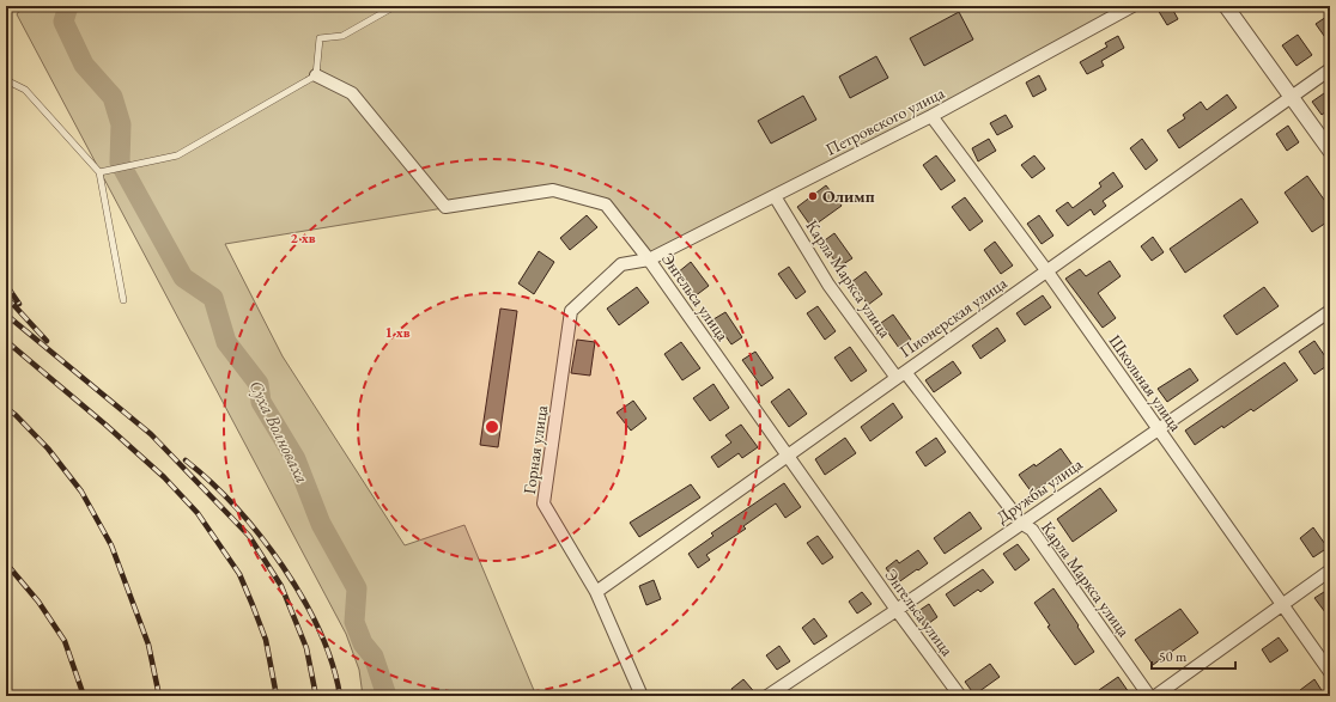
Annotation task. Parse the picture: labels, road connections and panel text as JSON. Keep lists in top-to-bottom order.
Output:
{
  "streets": {
    "street": [
      "Петровского улица",
      "Карла Маркса улица",
      "Энгельса улица",
      "Пионерская улица",
      "Школьная улица",
      "Горная улица",
      "Дружбы улица"
    ]
  },
  "crossings": [
    ["Петровского улица", "Карла Маркса улица"],
    ["Петровского улица", "Энгельса улица"],
    ["Петровского улица", "Школьная улица"],
    ["Петровского улица", "Горная улица"],
    ["Карла Маркса улица", "Пионерская улица"],
    ["Карла Маркса улица", "Дружбы улица"],
    ["Энгельса улица", "Пионерская улица"],
    ["Энгельса улица", "Горная улица"],
    ["Энгельса улица", "Дружбы улица"],
    ["Пионерская улица", "Школьная улица"],
    ["Пионерская улица", "Горная улица"],
    ["Школьная улица", "Дружбы улица"]
  ],
  "water": ["Суха Волноваха"],
  "places": ["Олимп"],
  "scale_bar": "50 m",
  "rings": ["2 хв", "1 хв"]
}
